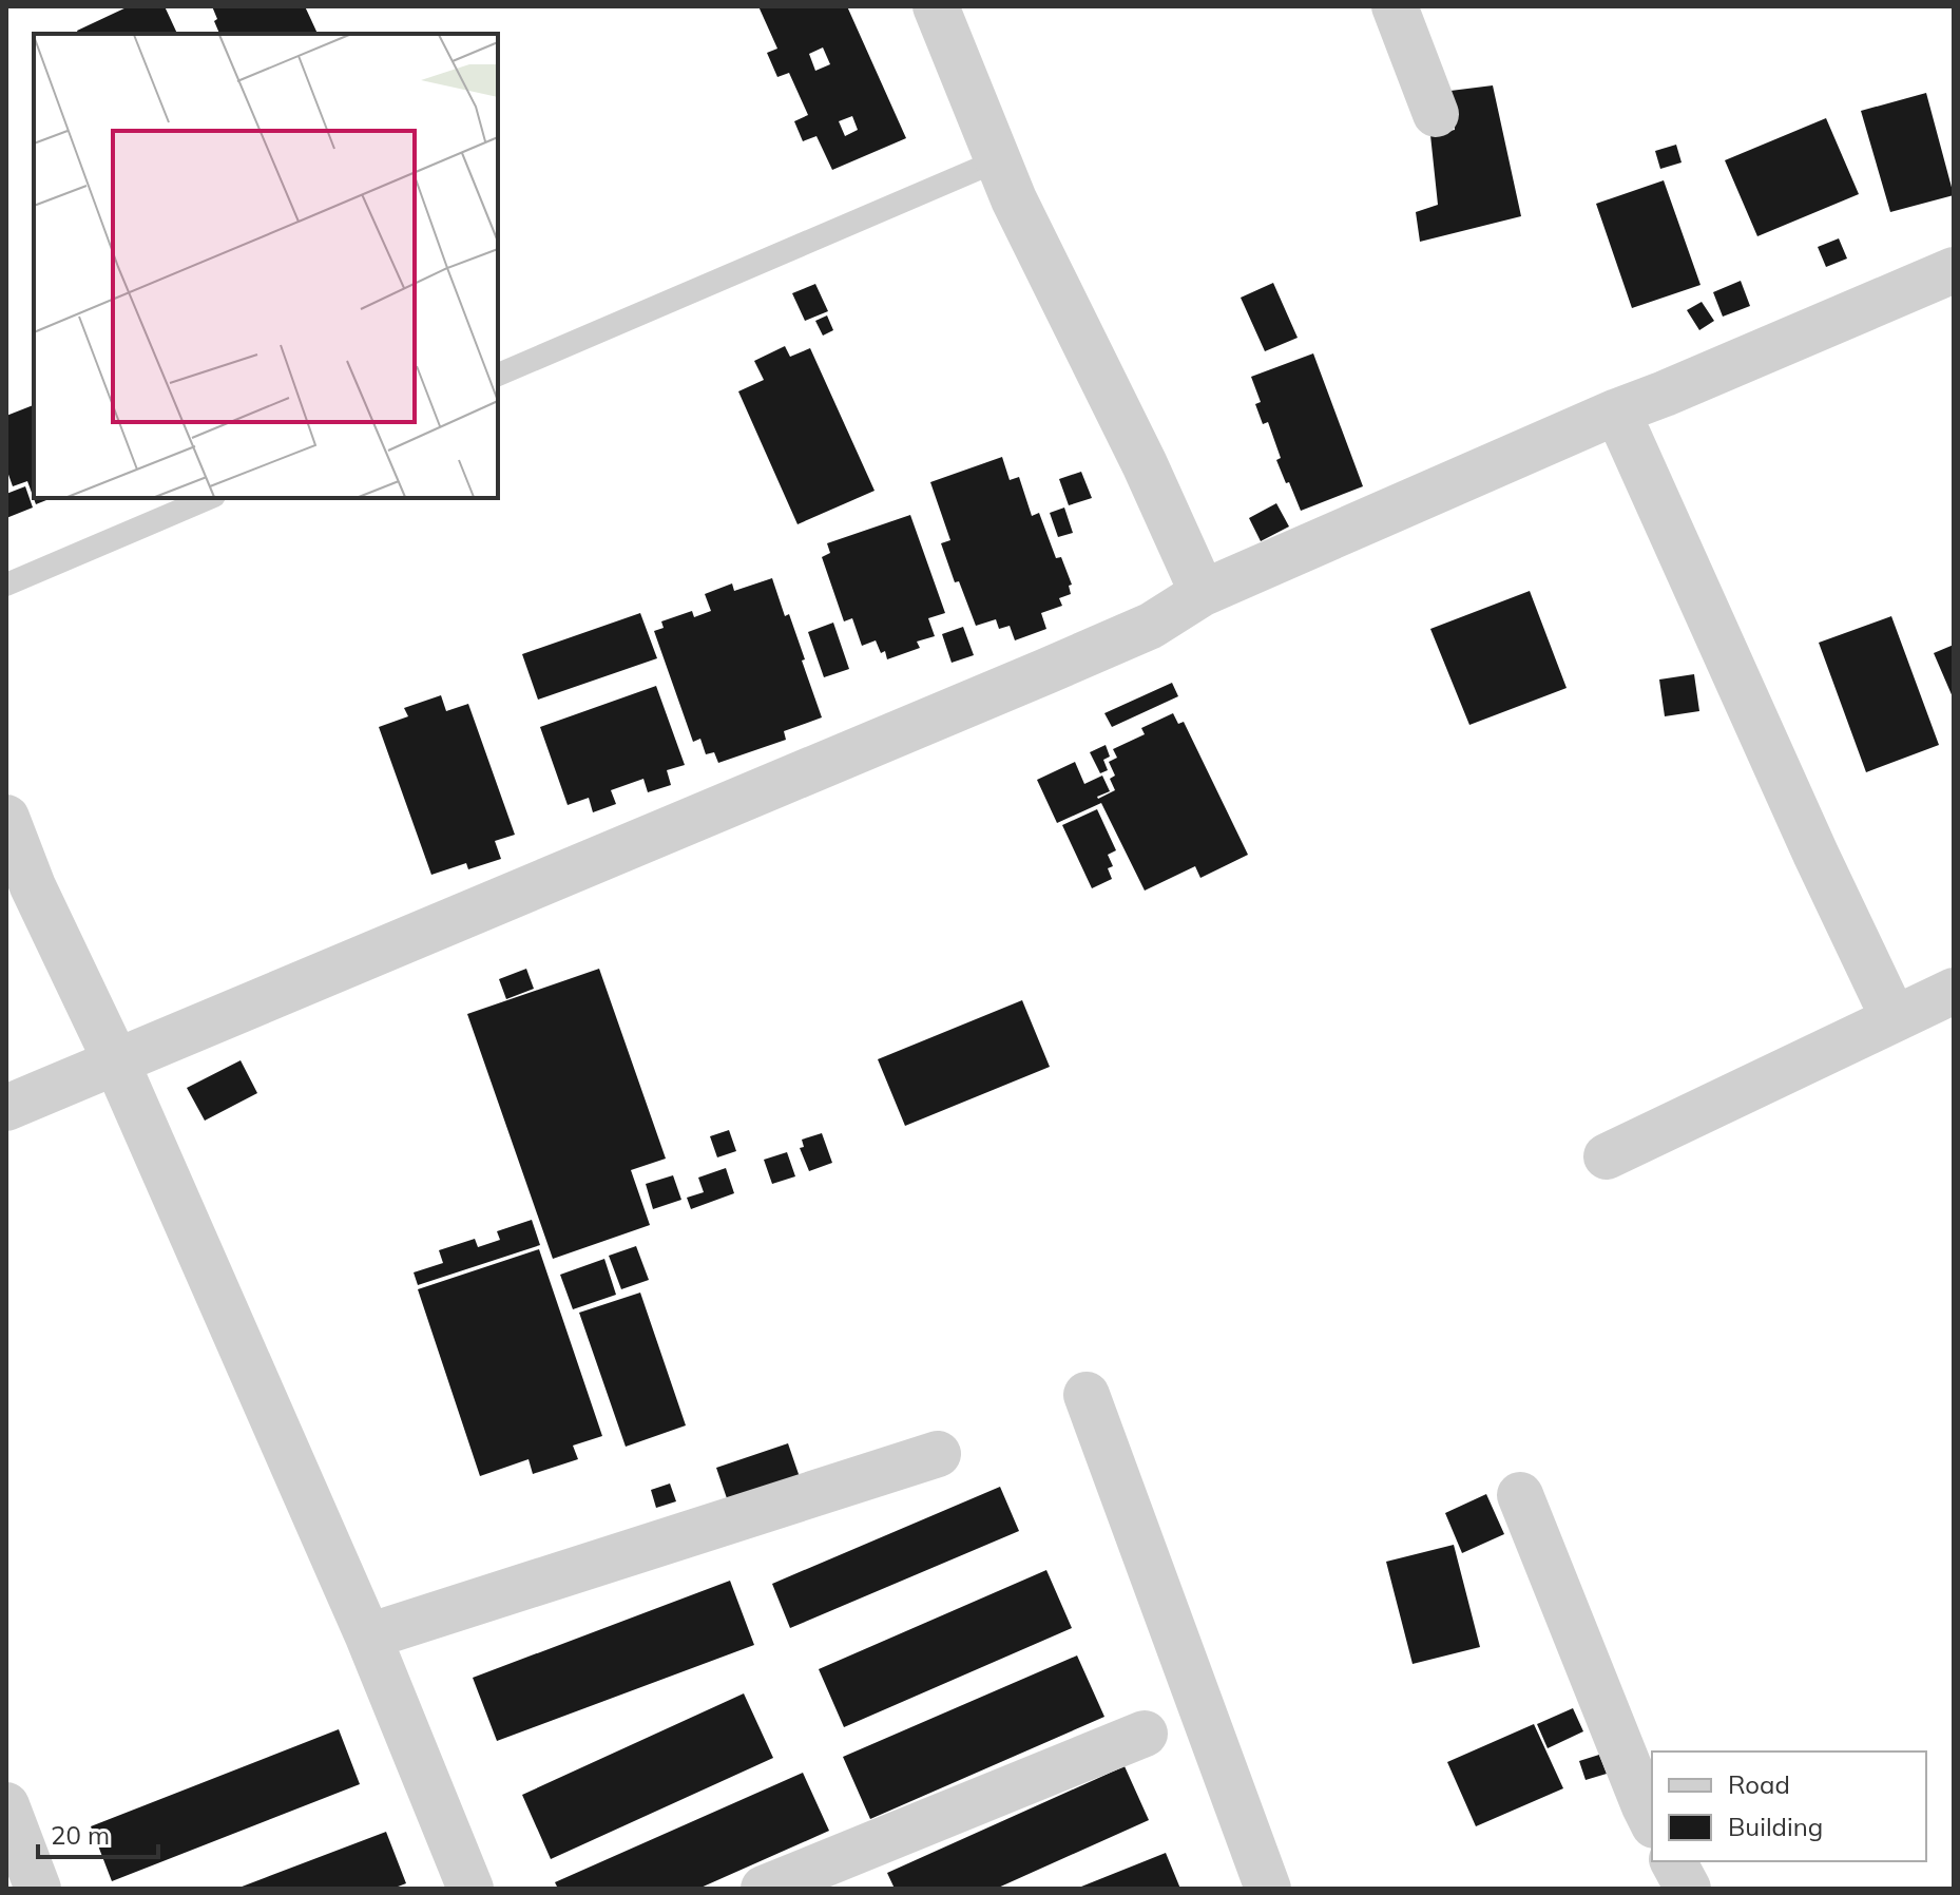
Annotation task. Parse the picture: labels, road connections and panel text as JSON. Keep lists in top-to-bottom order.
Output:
{
  "legend": ["Road", "Building"],
  "scale_bar": "20 m"
}
